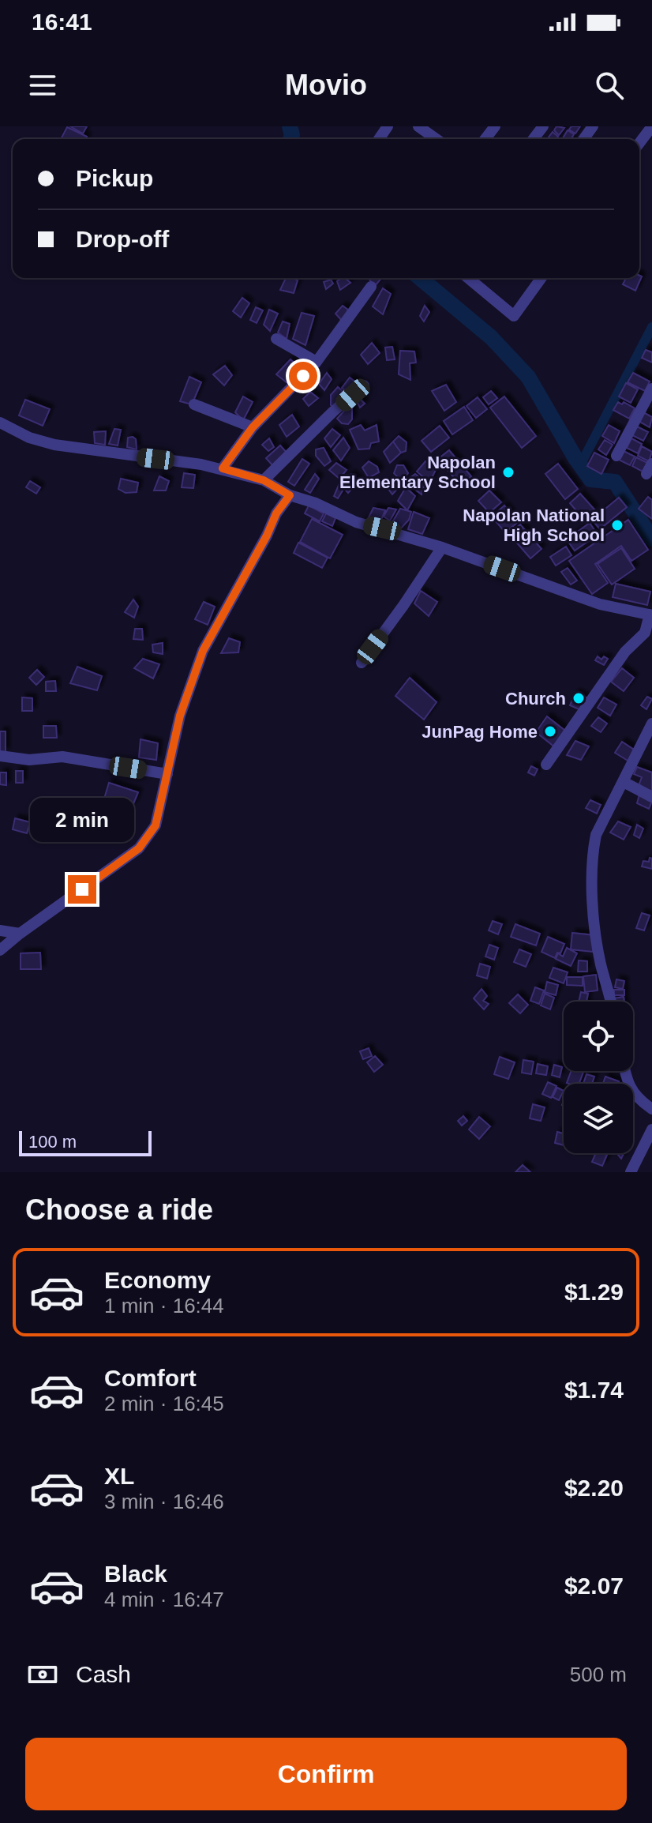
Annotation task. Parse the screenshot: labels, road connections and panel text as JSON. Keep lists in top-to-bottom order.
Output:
{
  "places": [
    "Napolan Elementary School",
    "Napolan National High School",
    "Church",
    "JunPag Home"
  ],
  "scale_bar": "100 m",
  "page": {
    "status": "16:41",
    "header": "Movio",
    "banner": ["Pickup", "Drop-off"],
    "bubble": "2 min",
    "scale": "100 m",
    "heading": "Choose a ride",
    "list": [
      {
        "name": "Economy",
        "note": "1 min · 16:44",
        "value": "$1.29"
      },
      {
        "name": "Comfort",
        "note": "2 min · 16:45",
        "value": "$1.74"
      },
      {
        "name": "XL",
        "note": "3 min · 16:46",
        "value": "$2.20"
      },
      {
        "name": "Black",
        "note": "4 min · 16:47",
        "value": "$2.07"
      }
    ],
    "pay": ["Cash", "500 m"],
    "buttons": "Confirm"
  }
}
